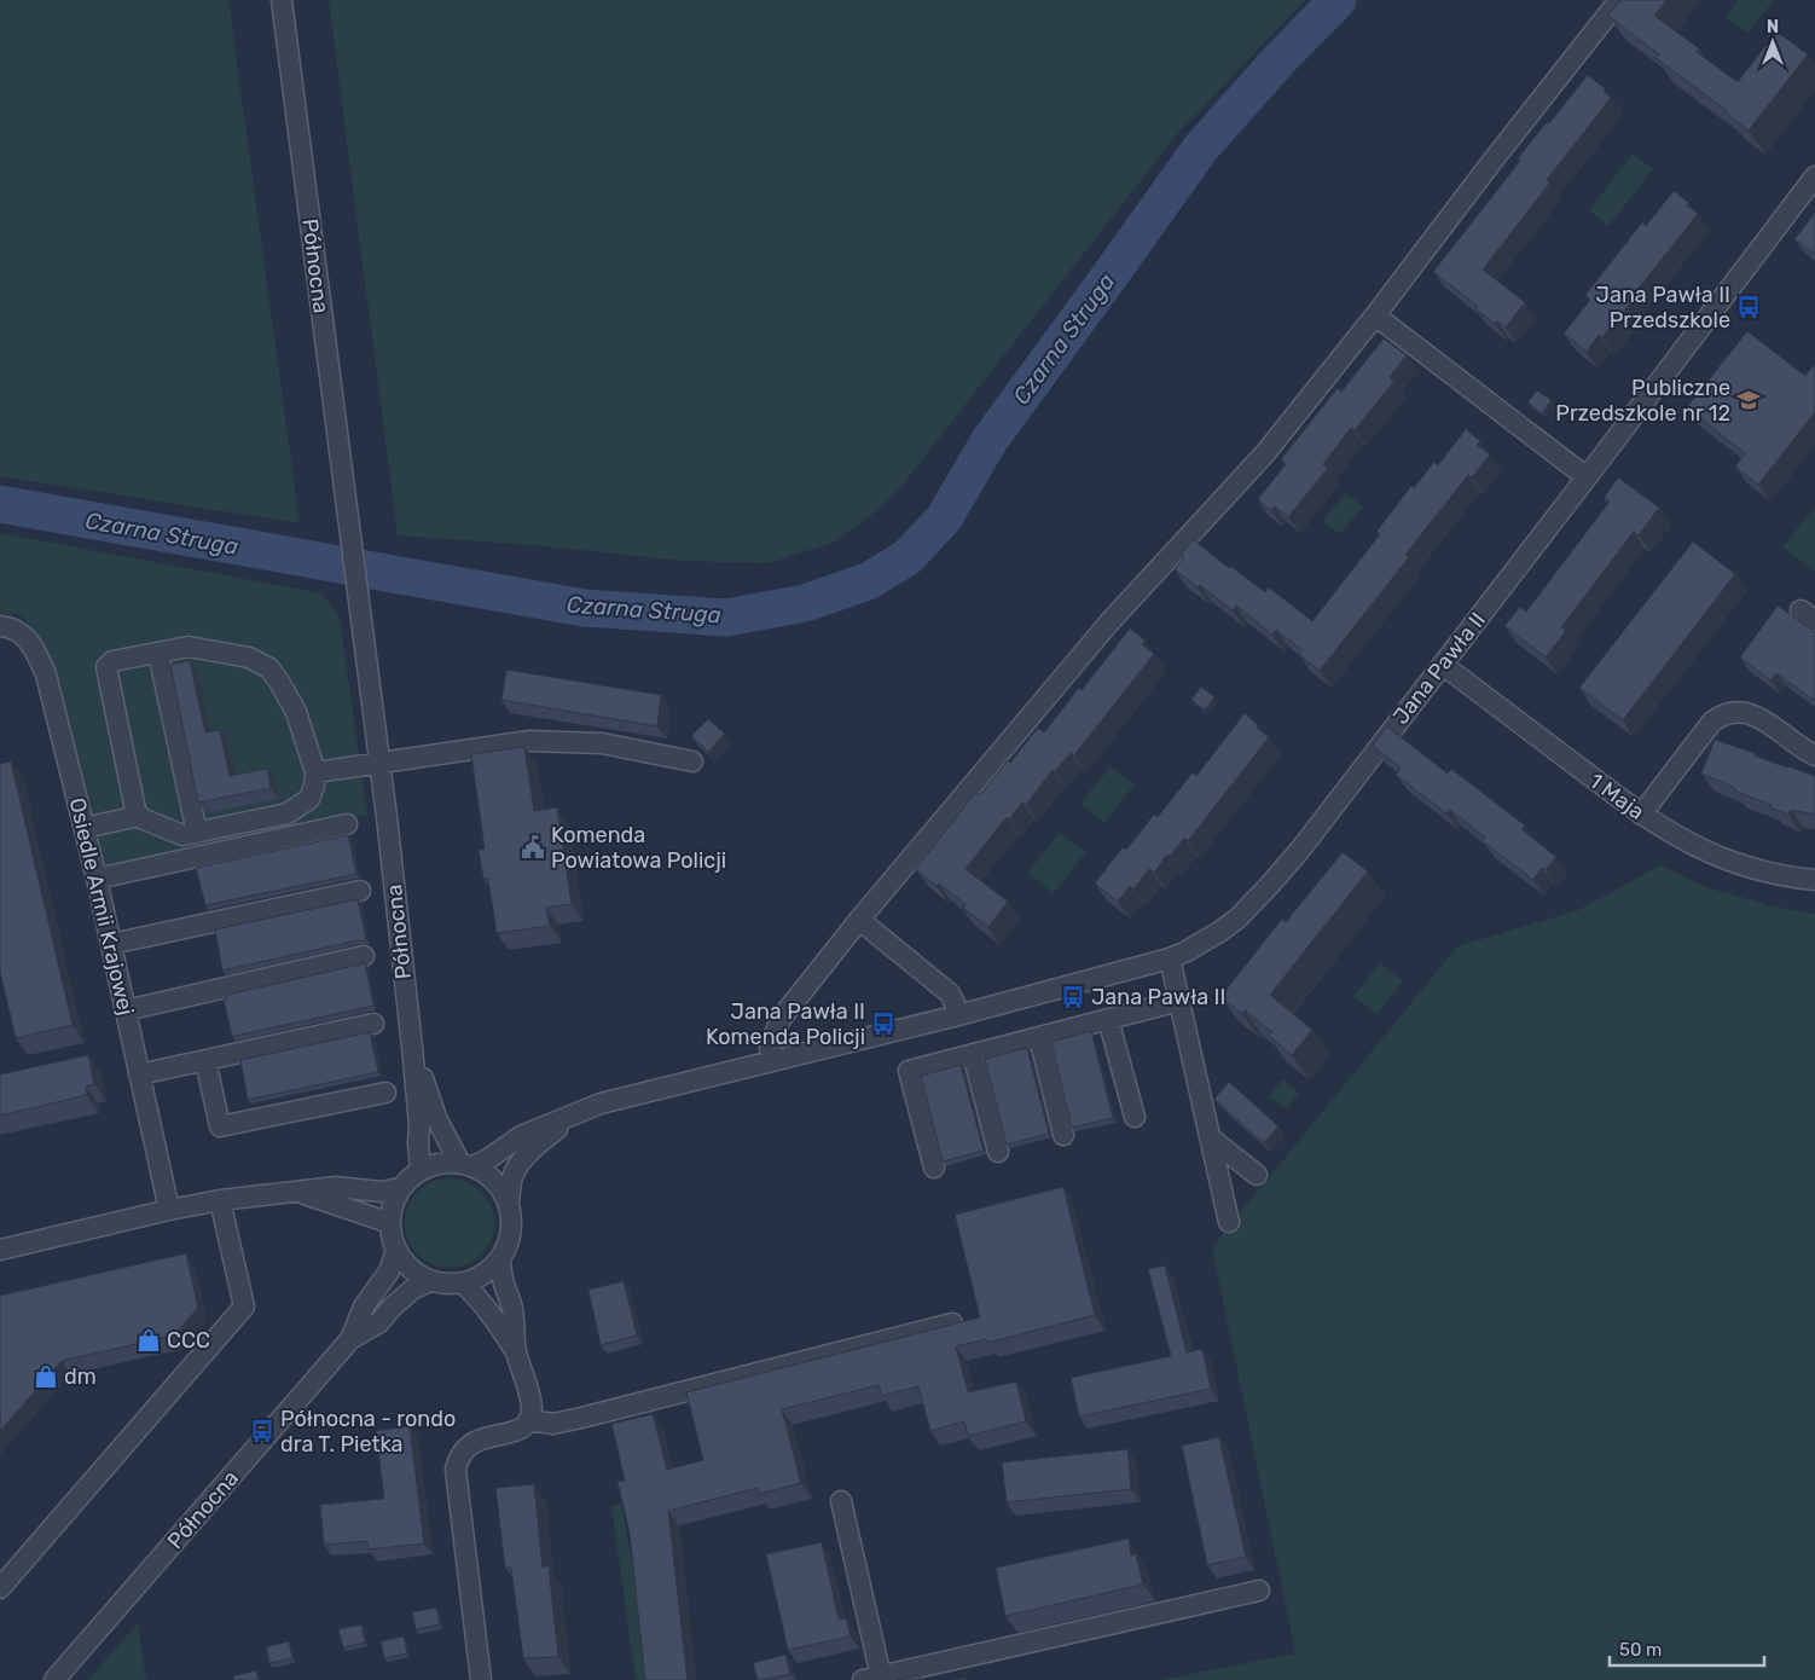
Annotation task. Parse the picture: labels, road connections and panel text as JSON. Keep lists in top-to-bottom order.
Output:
{
  "streets": {
    "street": [
      "Północna",
      "Jana Pawła II",
      "1 Maja",
      "Osiedle Armii Krajowej"
    ]
  },
  "crossings": [
    ["Jana Pawła II", "1 Maja"]
  ],
  "water": ["Czarna Struga"],
  "places": {
    "bus stop": [
      "Jana Pawła II Przedszkole",
      "Jana Pawła II",
      "Jana Pawła II Komenda Policji",
      "Północna - rondo dra T. Pietka"
    ],
    "school or university": ["Publiczne Przedszkole nr 12"],
    "public building": ["Komenda Powiatowa Policji"],
    "shop": ["CCC", "dm"]
  },
  "scale_bar": "50 m",
  "north": "top"
}
